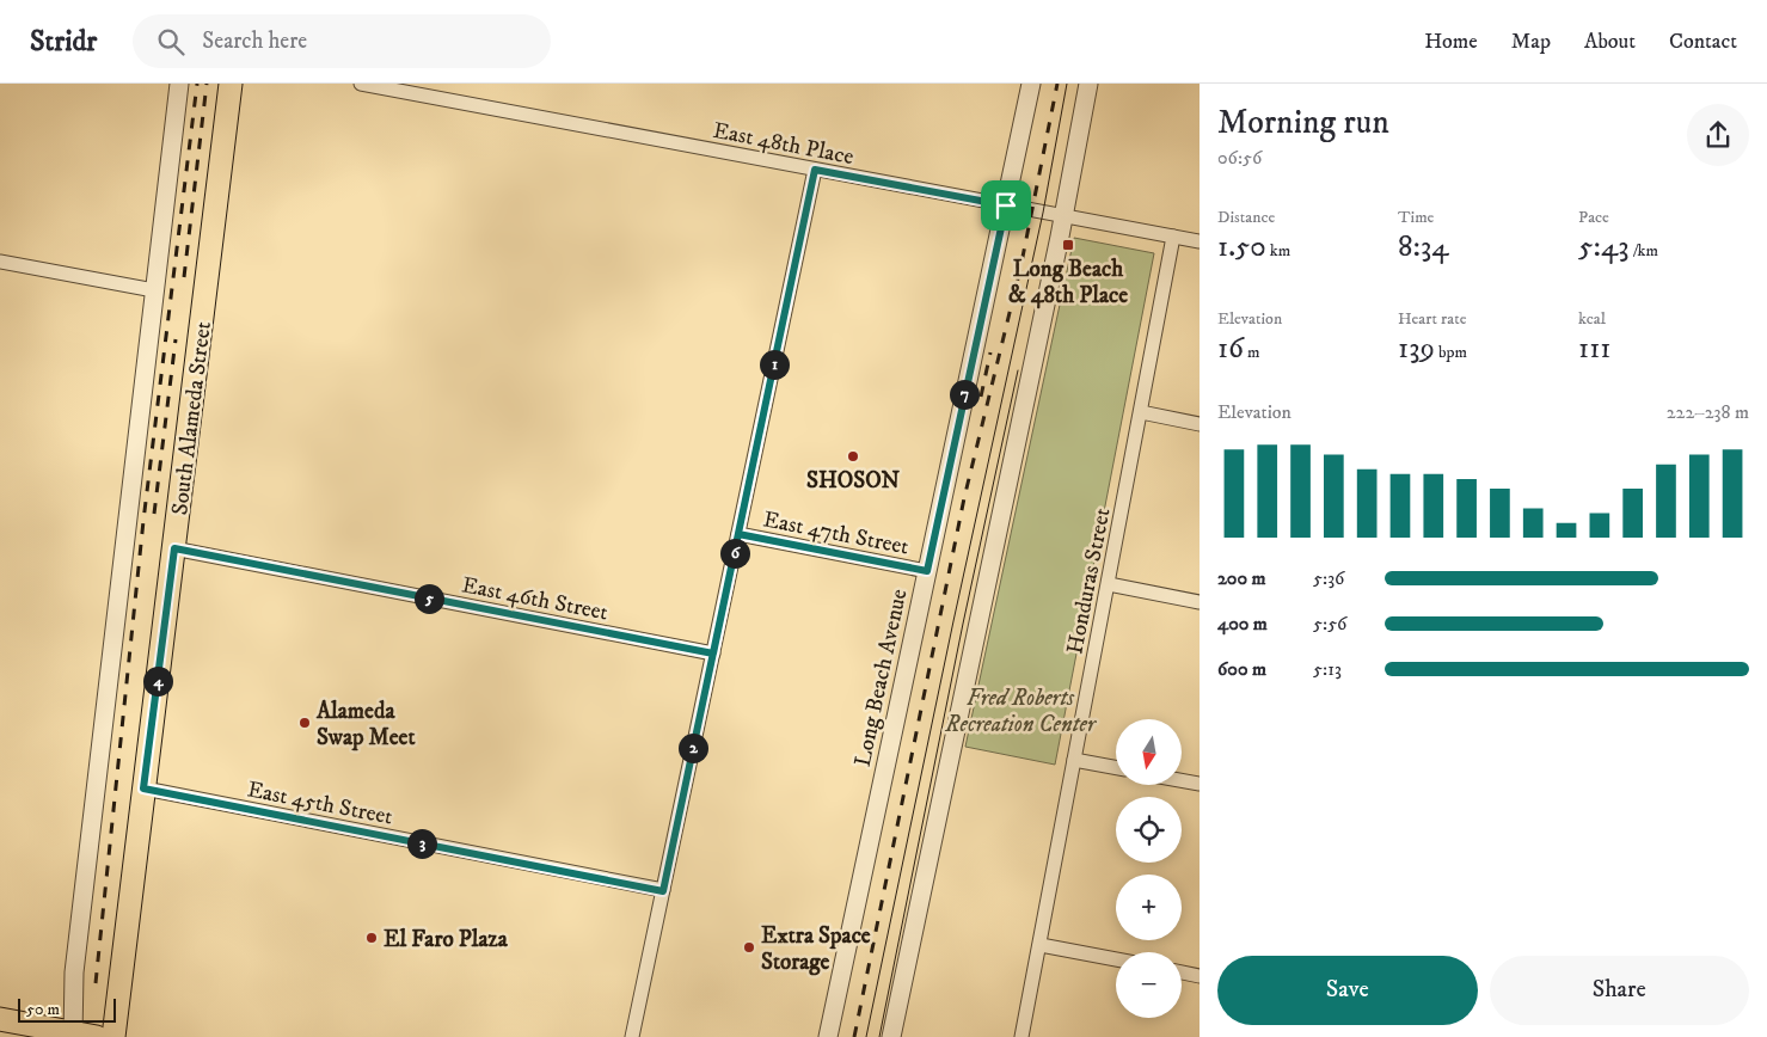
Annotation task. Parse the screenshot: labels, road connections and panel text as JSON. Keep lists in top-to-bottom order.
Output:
{
  "streets": {
    "main road": ["South Alameda Street"],
    "street": [
      "East 48th Place",
      "East 47th Street",
      "Honduras Street",
      "East 46th Street",
      "Long Beach Avenue",
      "East 45th Street"
    ]
  },
  "crossings": [
    ["East 48th Place", "Honduras Street"],
    ["East 48th Place", "Long Beach Avenue"],
    ["South Alameda Street", "East 46th Street"],
    ["South Alameda Street", "East 45th Street"],
    ["East 47th Street", "Long Beach Avenue"]
  ],
  "parks": ["Fred Roberts Recreation Center"],
  "places": {
    "transit": ["Long Beach & 48th Place"],
    "other": [
      "SHOSON",
      "Alameda Swap Meet",
      "El Faro Plaza",
      "Extra Space Storage"
    ]
  },
  "scale_bar": "50 m",
  "north": "bottom",
  "page": {
    "header": "Stridr",
    "search": "Search here",
    "nav": [
      "Home",
      "Map",
      "About",
      "Contact"
    ],
    "heading": ["Morning run", "06:56"],
    "stats": [
      ["Distance", "1.50 km"],
      ["Time", "8:34"],
      ["Pace", "5:43 /km"],
      ["Elevation", "16 m"],
      ["Heart rate", "139 bpm"],
      ["kcal", "111"]
    ],
    "pins": [
      "1",
      "7",
      "6",
      "5",
      "4",
      "2",
      "3"
    ],
    "chart": ["Elevation", "222–238 m"],
    "list": [
      {
        "name": "200 m",
        "note": "5:36"
      },
      {
        "name": "400 m",
        "note": "5:56"
      },
      {
        "name": "600 m",
        "note": "5:13"
      }
    ],
    "map_buttons": ["+", "−"],
    "buttons": ["Save", "Share"],
    "scale": "50 m"
  }
}
